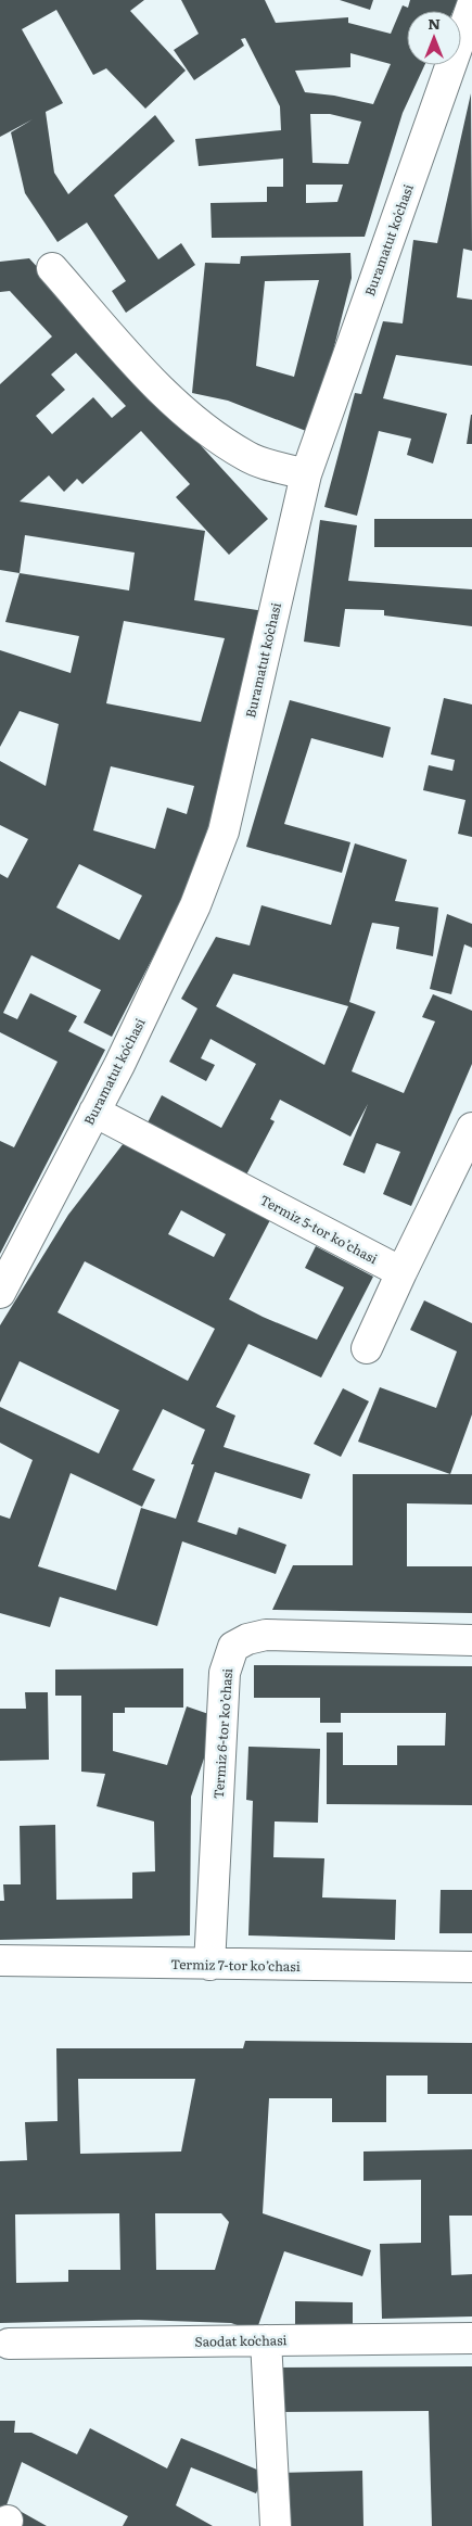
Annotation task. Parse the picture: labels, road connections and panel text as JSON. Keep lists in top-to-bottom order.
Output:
{
  "streets": {
    "street": [
      "Buramatut koʻchasi",
      "Termiz 5-tor koʼchasi",
      "Termiz 6-tor koʼchasi",
      "Termiz 7-tor koʼchasi",
      "Saodat koʻchasi"
    ]
  },
  "crossings": [
    ["Buramatut koʻchasi", "Termiz 5-tor koʼchasi"],
    ["Termiz 6-tor koʼchasi", "Termiz 7-tor koʼchasi"]
  ],
  "north": "top"
}
